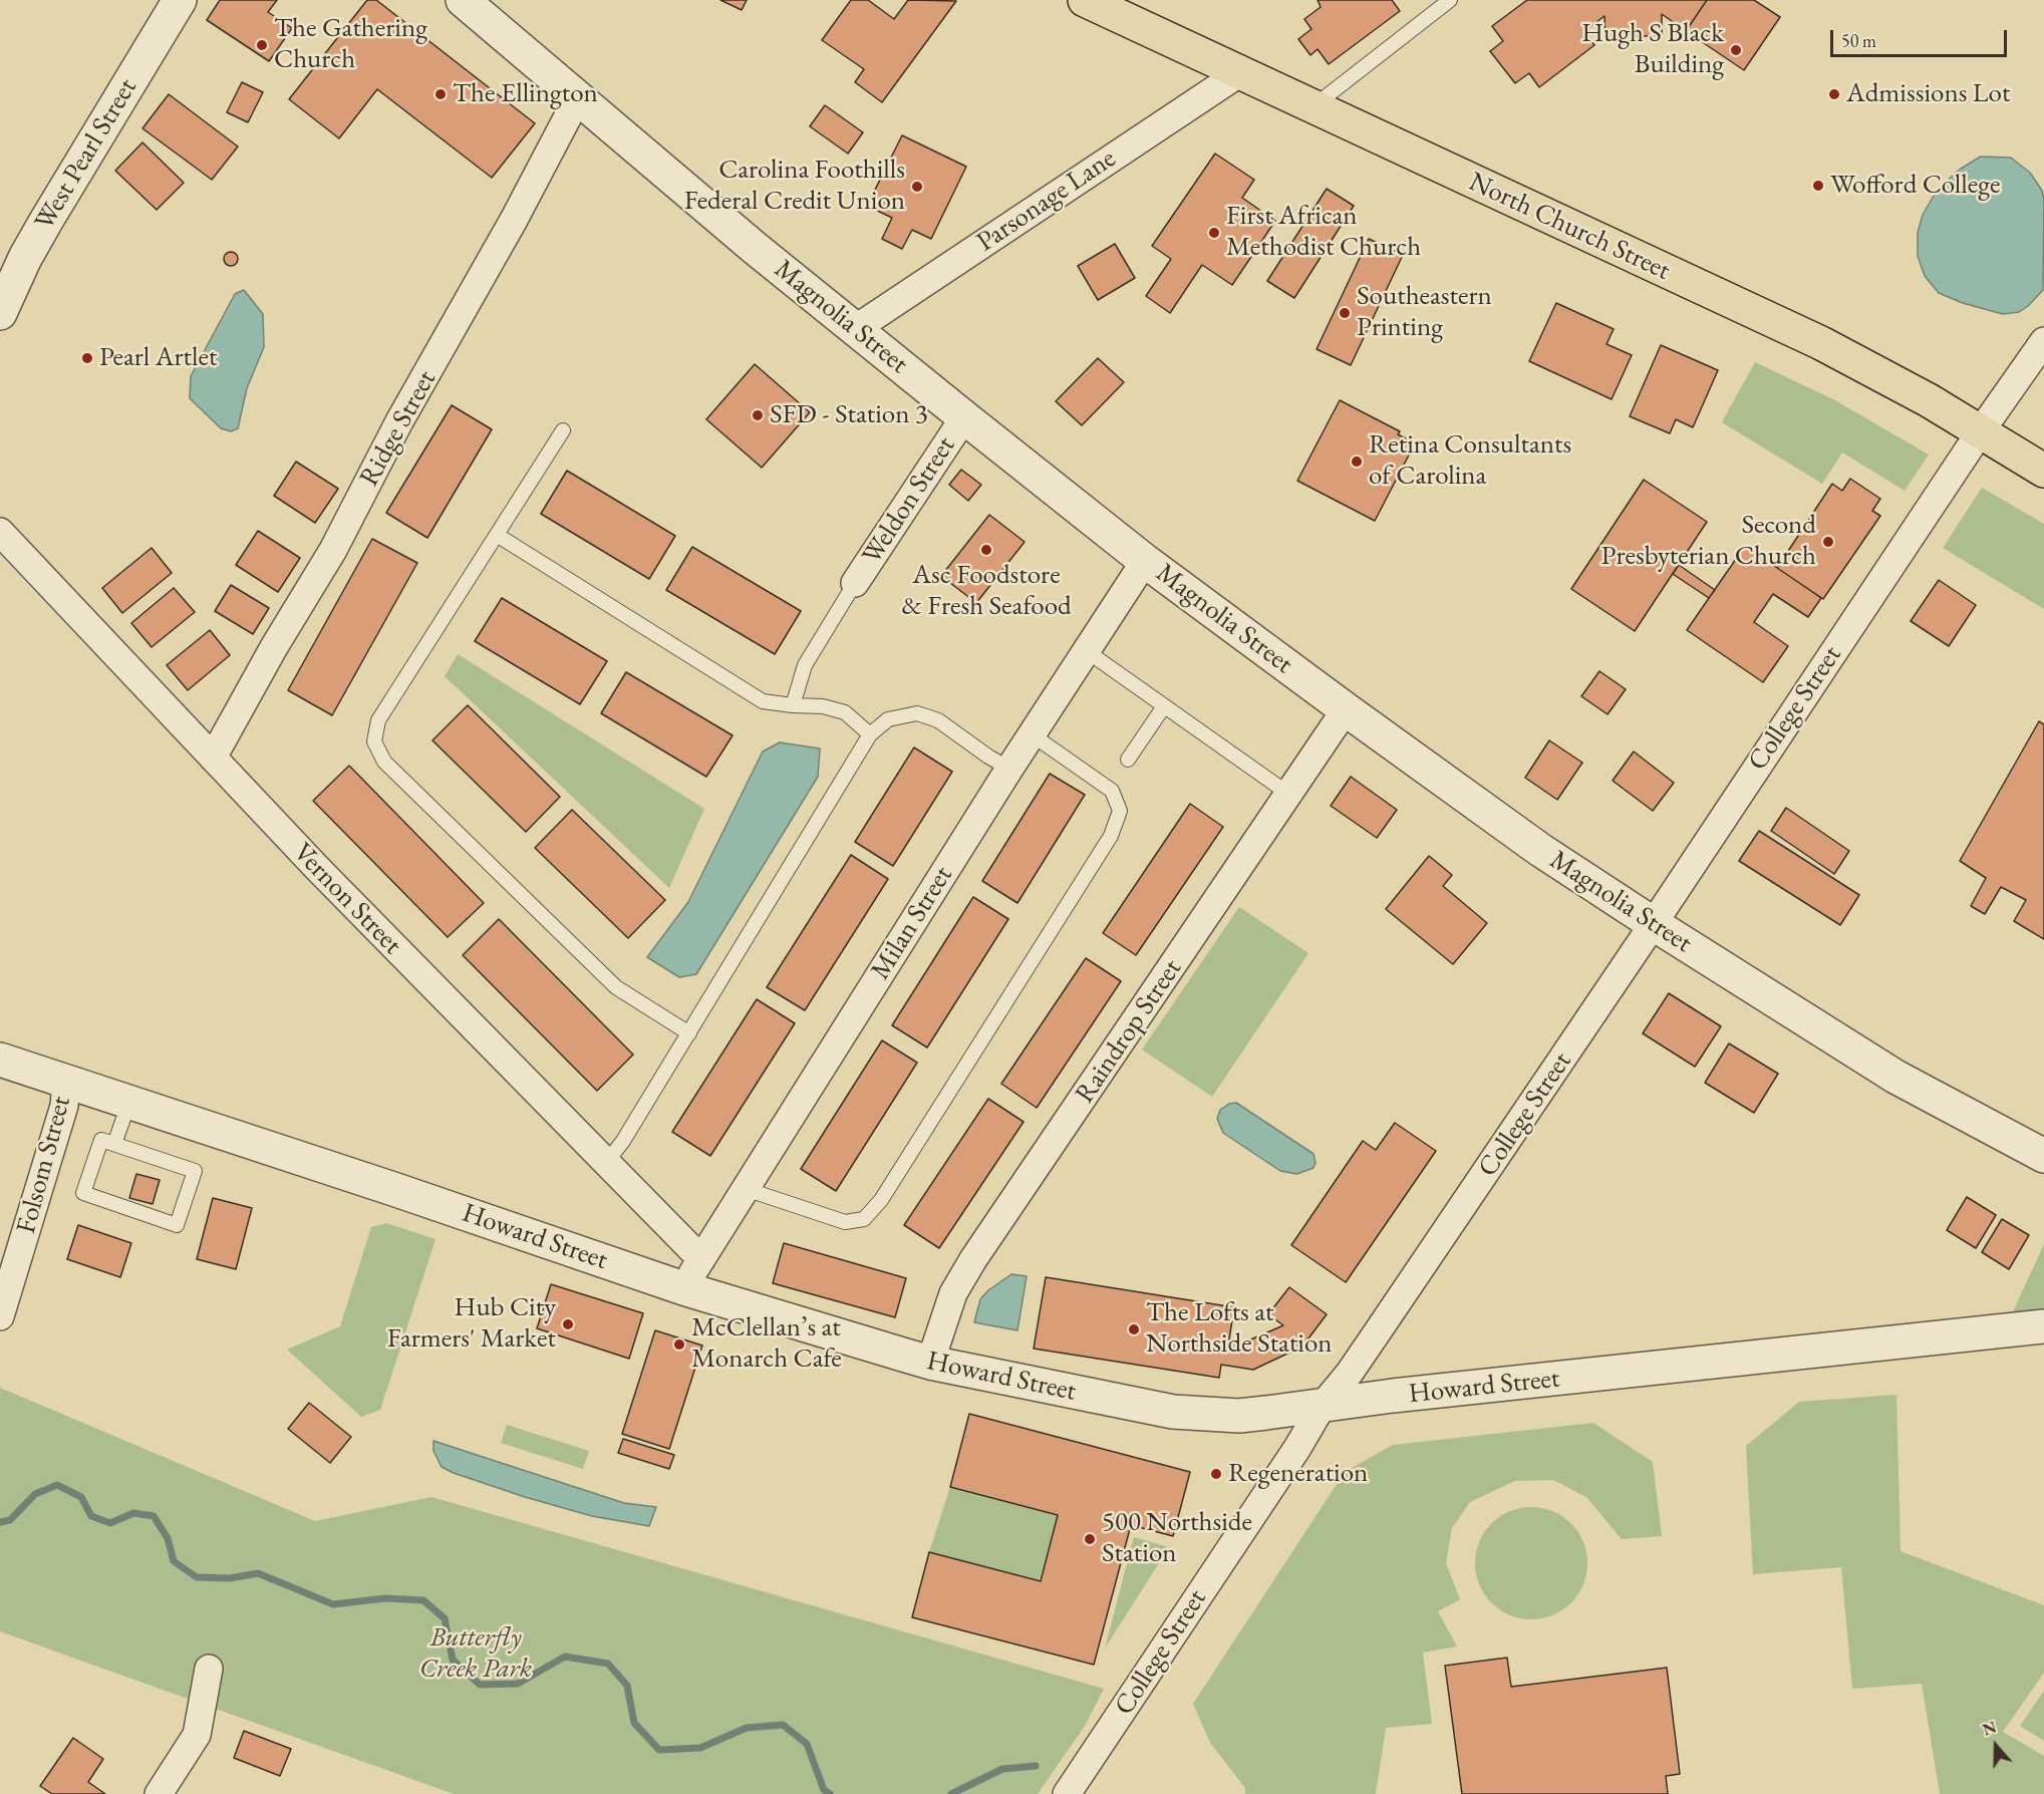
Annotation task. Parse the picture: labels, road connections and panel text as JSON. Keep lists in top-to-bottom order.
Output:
{
  "streets": {
    "main road": ["North Church Street"],
    "street": [
      "West Pearl Street",
      "Parsonage Lane",
      "Magnolia Street",
      "Ridge Street",
      "Weldon Street",
      "College Street",
      "Vernon Street",
      "Milan Street",
      "Raindrop Street",
      "Folsom Street",
      "Howard Street"
    ]
  },
  "crossings": [
    ["Parsonage Lane", "North Church Street"],
    ["Parsonage Lane", "Magnolia Street"],
    ["North Church Street", "College Street"],
    ["Magnolia Street", "Ridge Street"],
    ["Magnolia Street", "Weldon Street"],
    ["Magnolia Street", "College Street"],
    ["Magnolia Street", "Milan Street"],
    ["Magnolia Street", "Raindrop Street"],
    ["Ridge Street", "Vernon Street"],
    ["College Street", "Howard Street"],
    ["Vernon Street", "Milan Street"],
    ["Milan Street", "Howard Street"],
    ["Raindrop Street", "Howard Street"],
    ["Folsom Street", "Howard Street"]
  ],
  "parks": ["Butterfly Creek Park"],
  "places": [
    "The Gathering Church",
    "Hugh S Black Building",
    "The Ellington",
    "Admissions Lot",
    "Wofford College",
    "Carolina Foothills Federal Credit Union",
    "First African Methodist Church",
    "Southeastern Printing",
    "Pearl Artlet",
    "SFD - Station 3",
    "Retina Consultants of Carolina",
    "Second Presbyterian Church",
    "Asc Foodstore & Fresh Seafood",
    "Hub City Farmers' Market",
    "The Lofts at Northside Station",
    "McClellan’s at Monarch Cafe",
    "Regeneration",
    "500 Northside Station"
  ],
  "scale_bar": "50 m",
  "north": "top"
}
